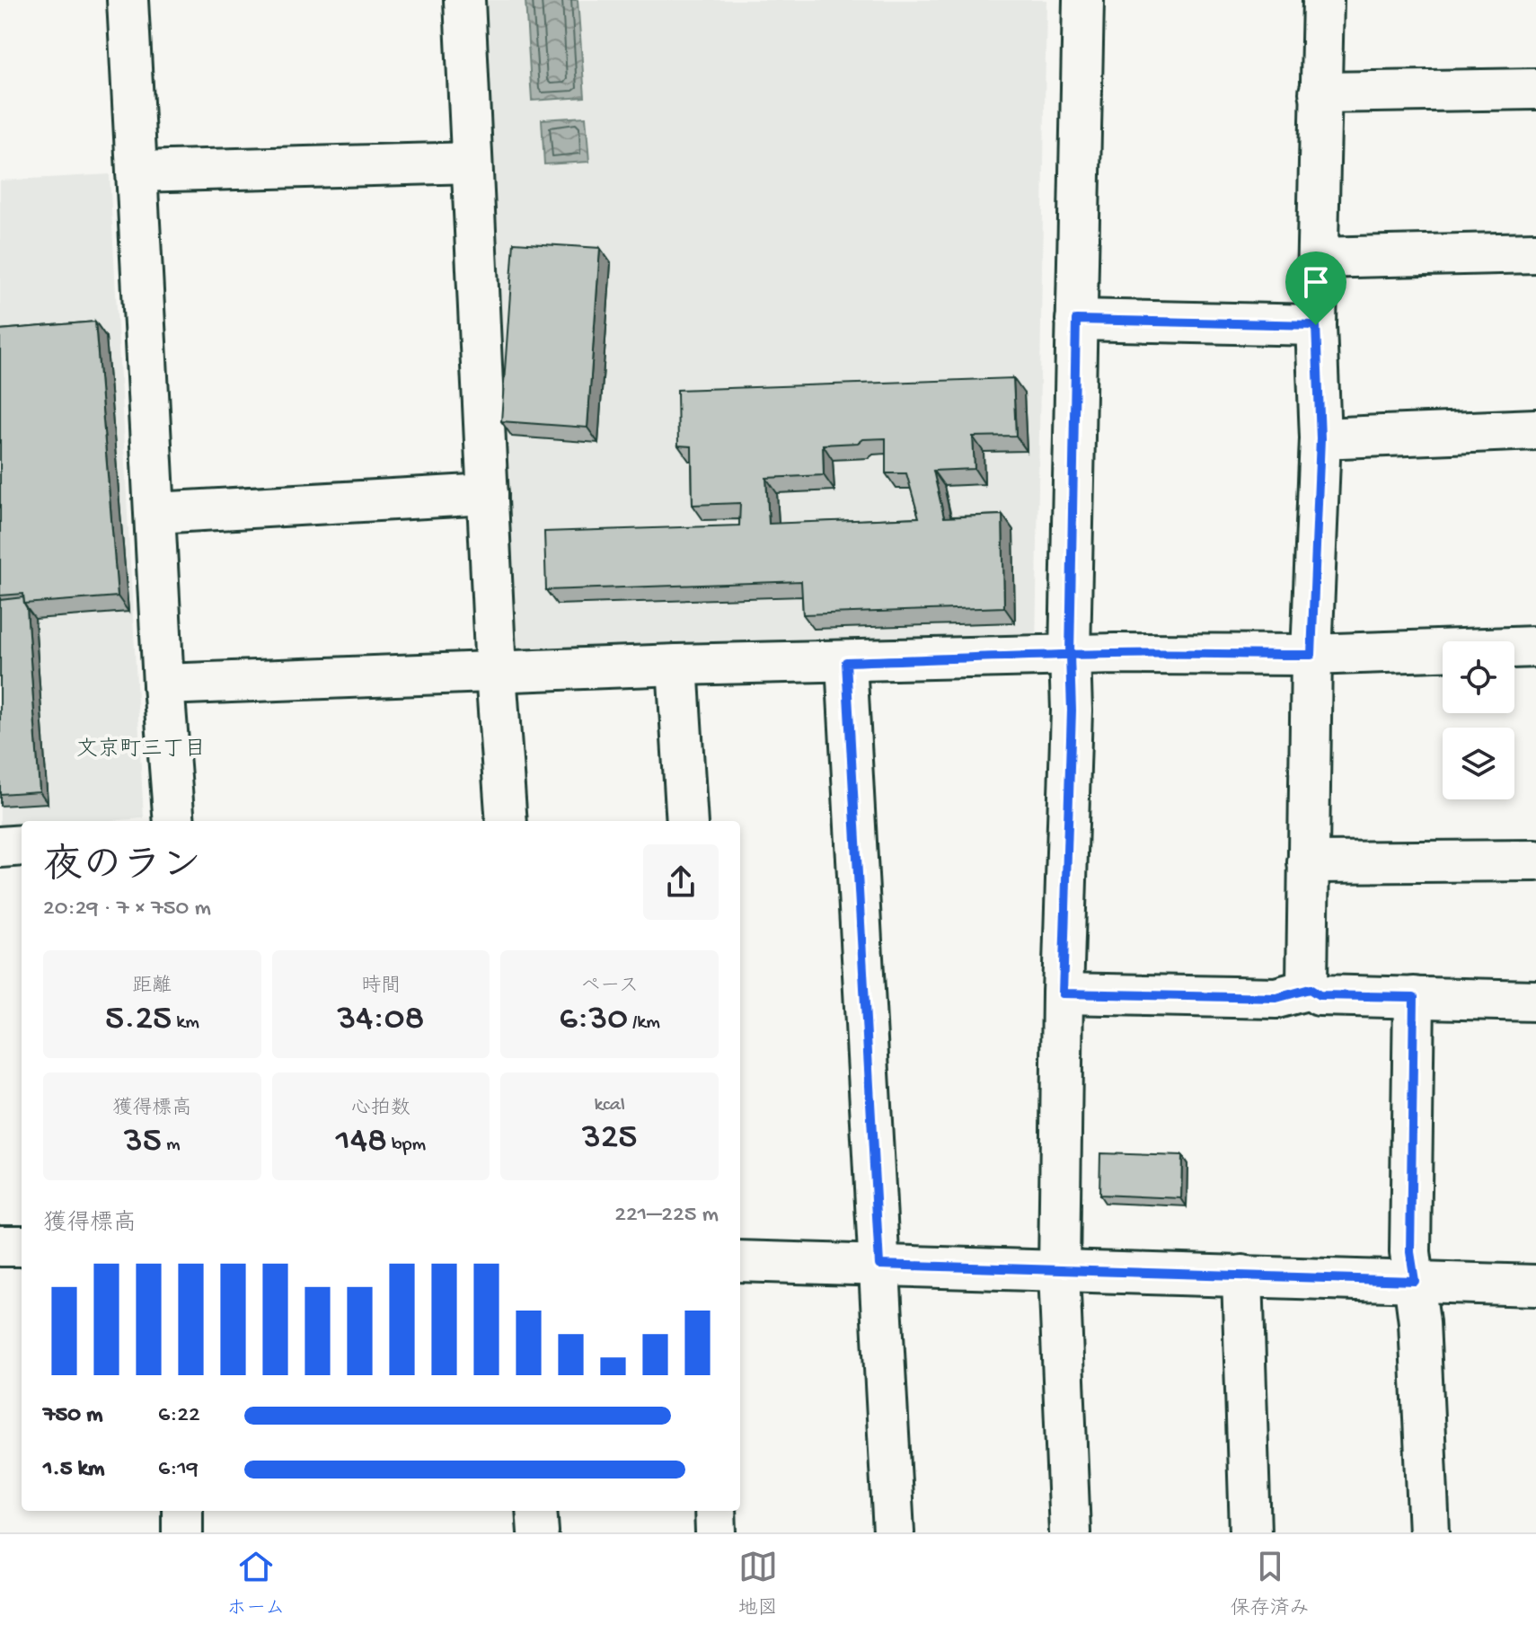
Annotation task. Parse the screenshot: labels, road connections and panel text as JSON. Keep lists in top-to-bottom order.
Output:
{
  "districts": ["文京町三丁目"],
  "page": {
    "heading": ["夜のラン", "20:29 · 7 × 750 m"],
    "stats": [
      ["距離", "5.25 km"],
      ["時間", "34:08"],
      ["ペース", "6:30 /km"],
      ["獲得標高", "35 m"],
      ["心拍数", "148 bpm"],
      ["kcal", "325"]
    ],
    "chart": ["獲得標高", "221–225 m"],
    "list": [
      {
        "name": "750 m",
        "note": "6:22"
      },
      {
        "name": "1.5 km",
        "note": "6:19"
      }
    ],
    "tabs": ["ホーム", "地図", "保存済み"]
  }
}
